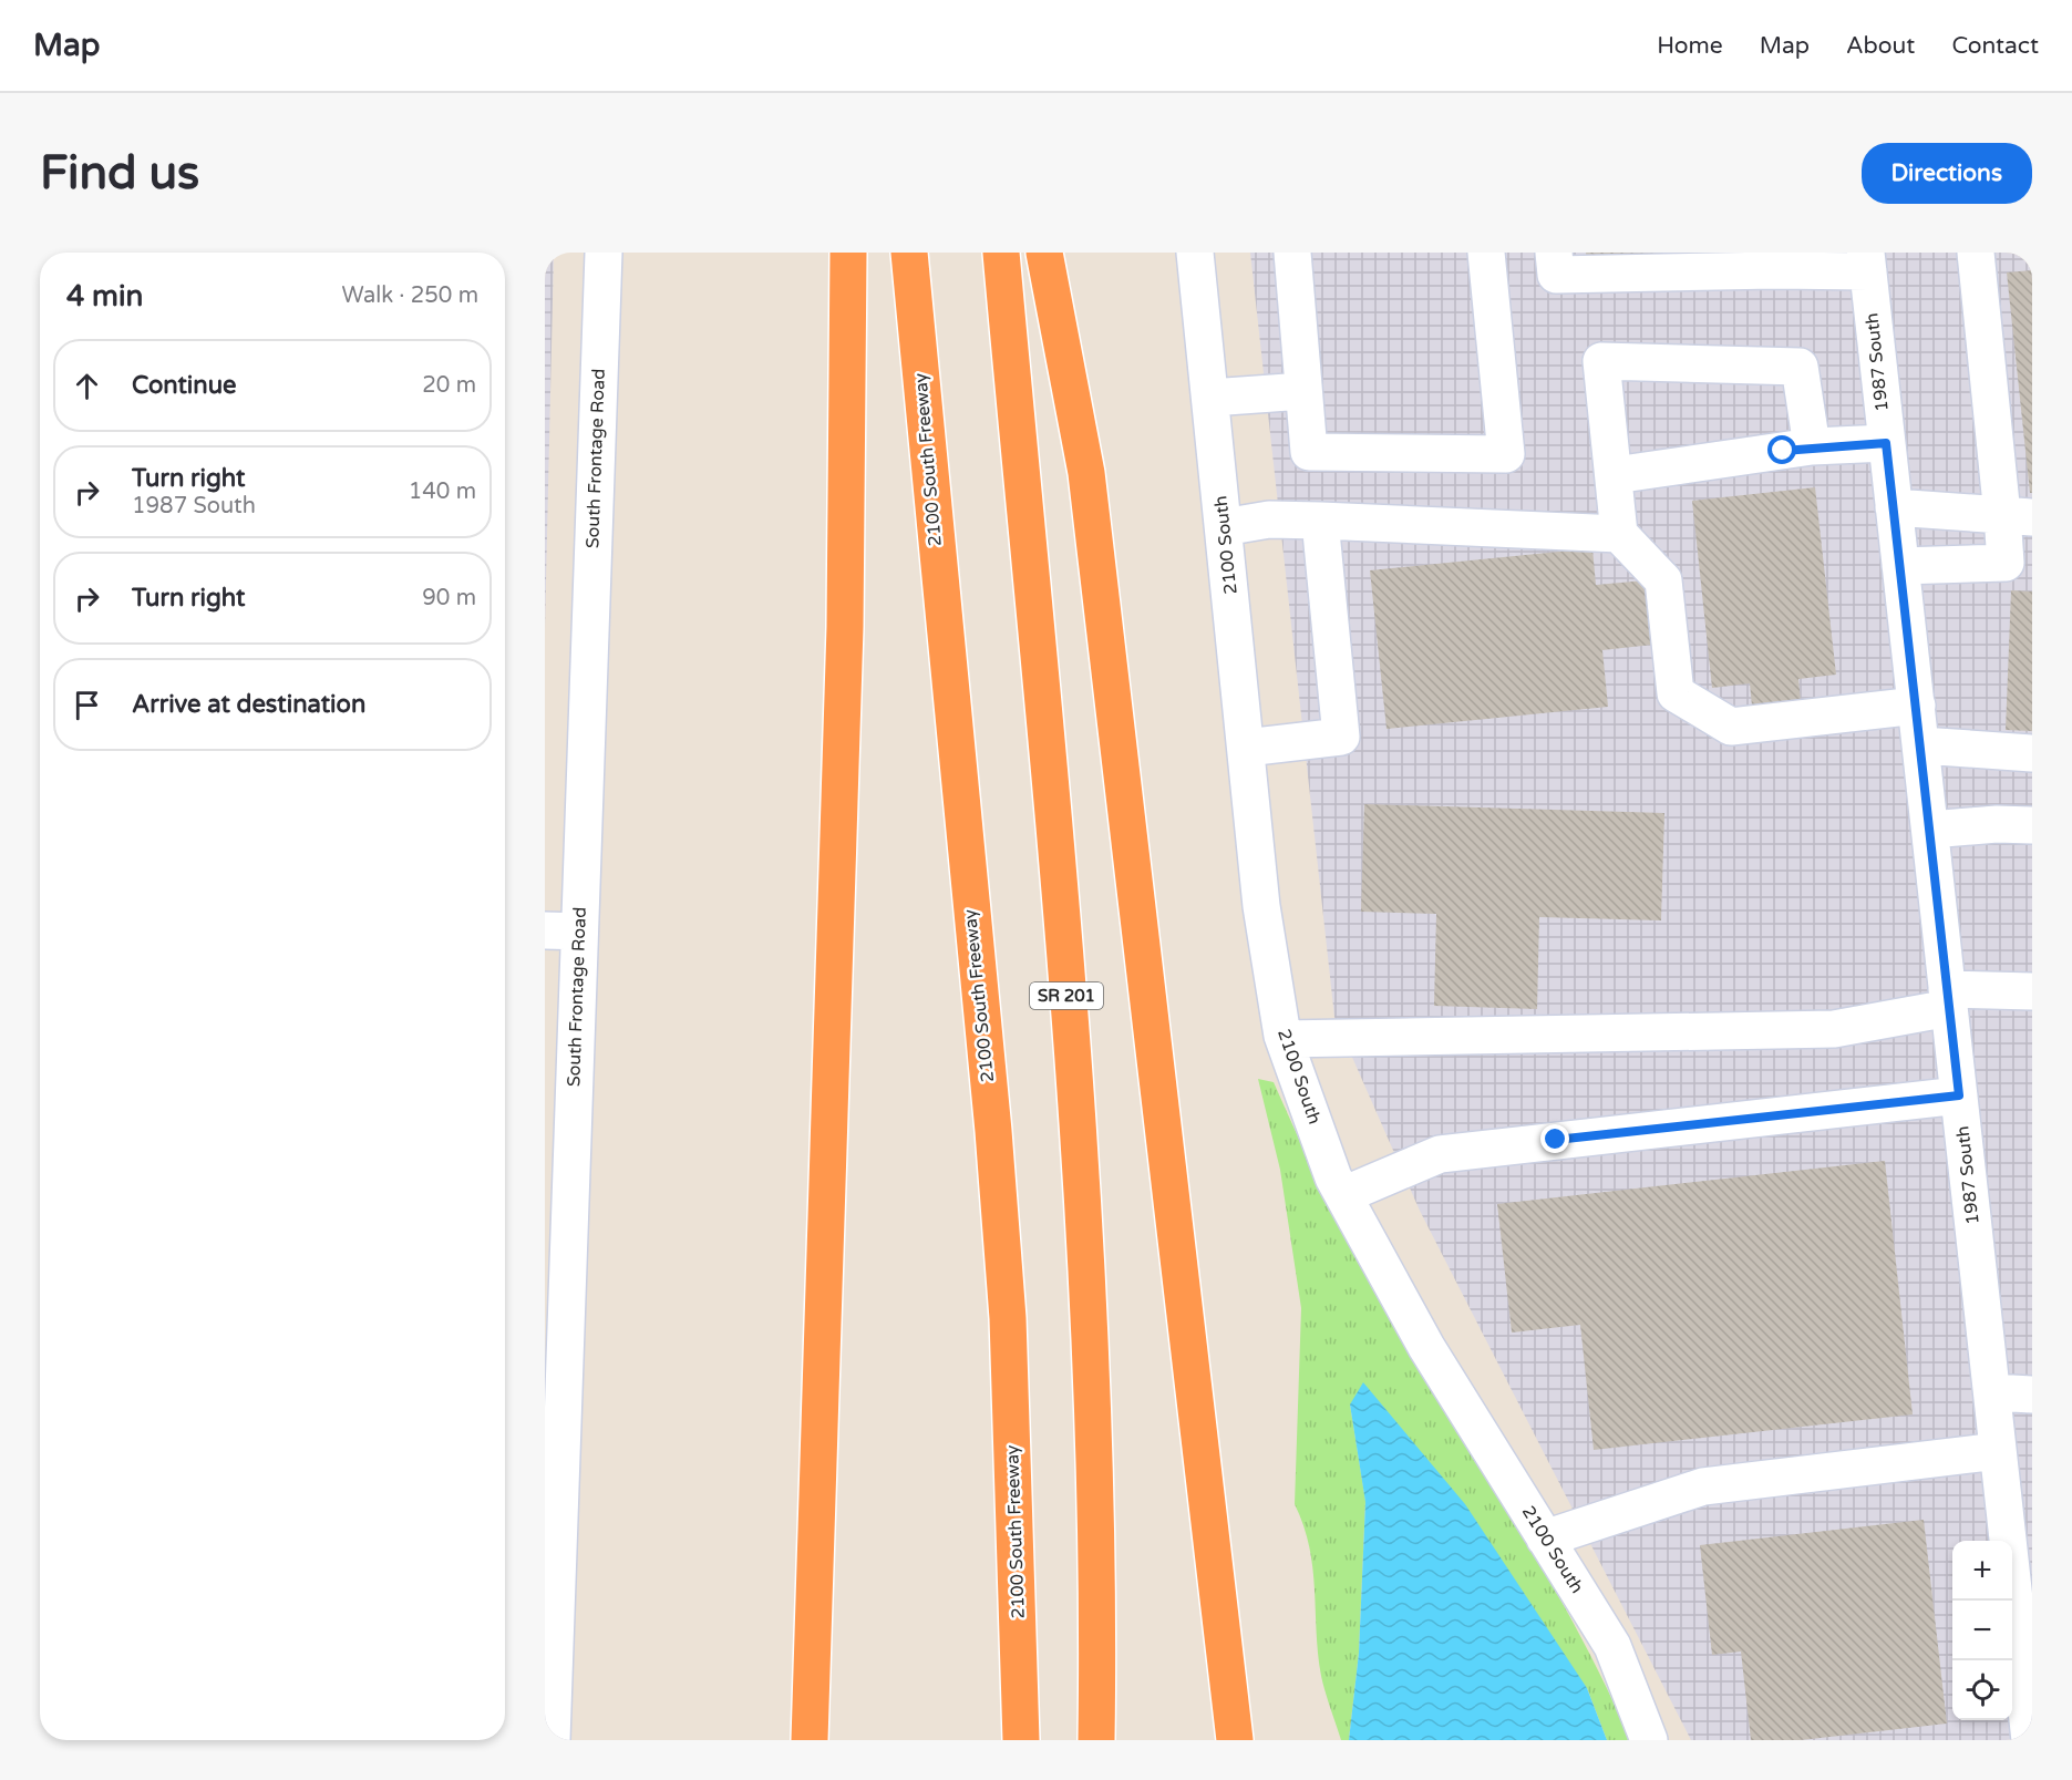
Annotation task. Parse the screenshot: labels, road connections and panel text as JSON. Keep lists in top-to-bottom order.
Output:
{
  "streets": {
    "highway": ["2100 South Freeway", "SR 201"],
    "street": ["1987 South", "South Frontage Road", "2100 South"]
  },
  "page": {
    "header": "Map",
    "nav": [
      "Home",
      "Map",
      "About",
      "Contact"
    ],
    "buttons": "Directions",
    "title": "Find us",
    "heading": ["4 min", "Walk · 250 m"],
    "list": [
      ["Continue", "20 m"],
      ["Turn right", "1987 South", "140 m"],
      ["Turn right", "90 m"],
      "Arrive at destination"
    ],
    "map_buttons": ["+", "−"]
  }
}
